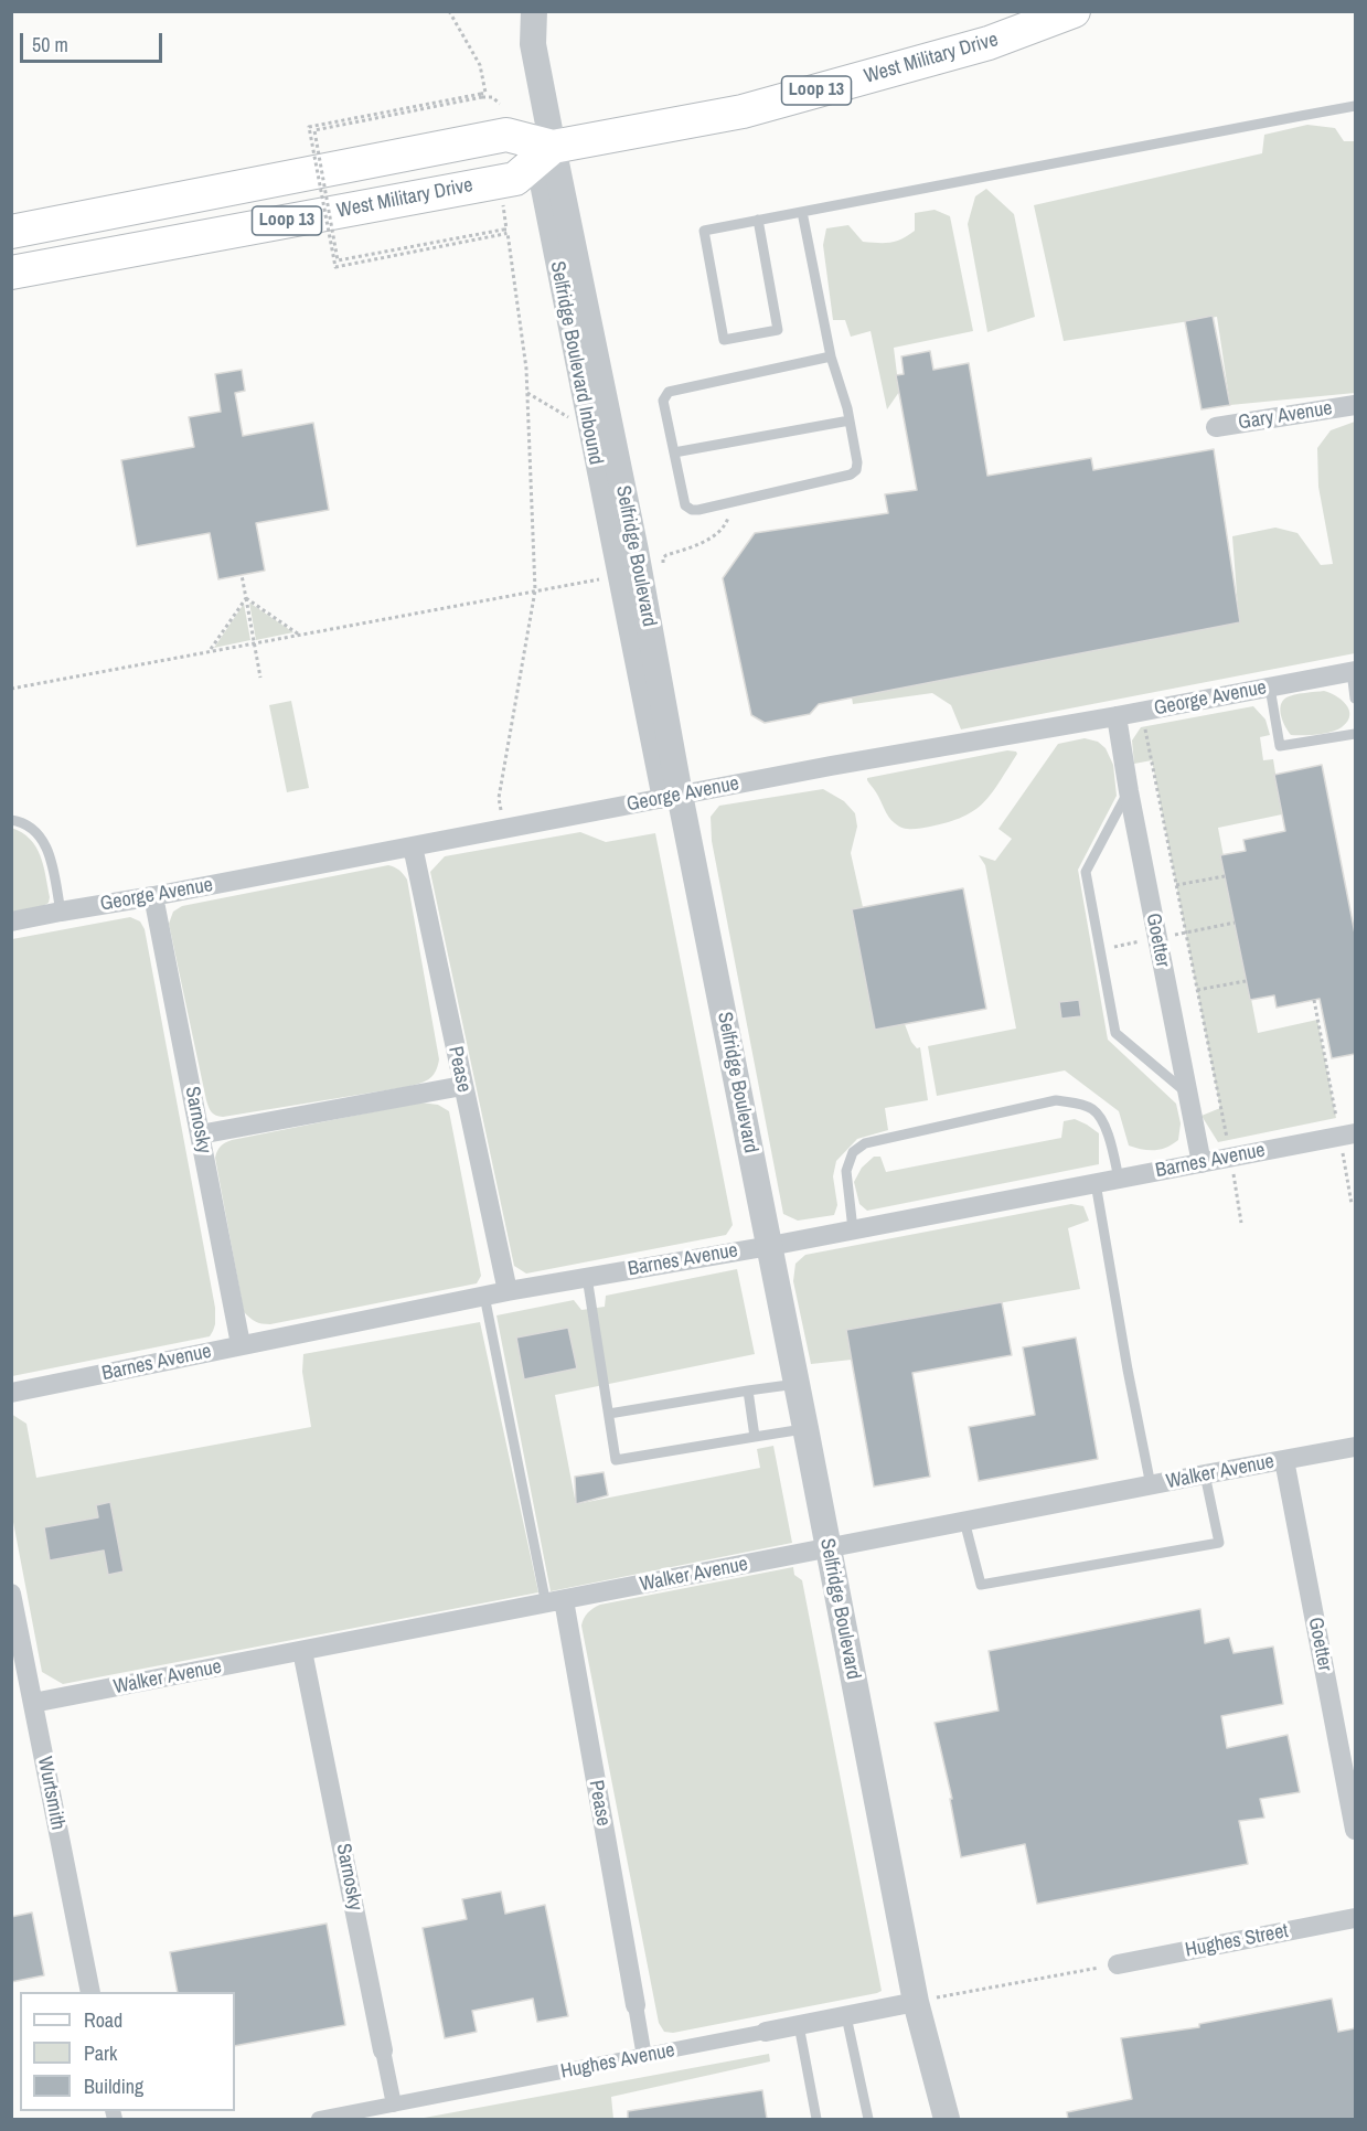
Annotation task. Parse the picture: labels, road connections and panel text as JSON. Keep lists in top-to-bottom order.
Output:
{
  "streets": {
    "main road": ["West Military Drive", "Loop 13"],
    "street": [
      "Gary Avenue",
      "Selfridge Boulevard",
      "George Avenue",
      "Goetter",
      "Pease",
      "Sarnosky",
      "Barnes Avenue",
      "Walker Avenue",
      "Wurtsmith",
      "Hughes Street",
      "Hughes Avenue"
    ]
  },
  "crossings": [
    ["West Military Drive", "Selfridge Boulevard"],
    ["Selfridge Boulevard", "George Avenue"],
    ["Selfridge Boulevard", "Barnes Avenue"],
    ["Selfridge Boulevard", "Walker Avenue"],
    ["Selfridge Boulevard", "Hughes Avenue"],
    ["George Avenue", "Goetter"],
    ["George Avenue", "Pease"],
    ["George Avenue", "Sarnosky"],
    ["Goetter", "Barnes Avenue"],
    ["Goetter", "Walker Avenue"],
    ["Pease", "Barnes Avenue"],
    ["Pease", "Walker Avenue"],
    ["Sarnosky", "Barnes Avenue"],
    ["Sarnosky", "Walker Avenue"],
    ["Sarnosky", "Hughes Avenue"],
    ["Walker Avenue", "Wurtsmith"]
  ],
  "legend": ["Road", "Park", "Building"],
  "scale_bar": "50 m"
}
